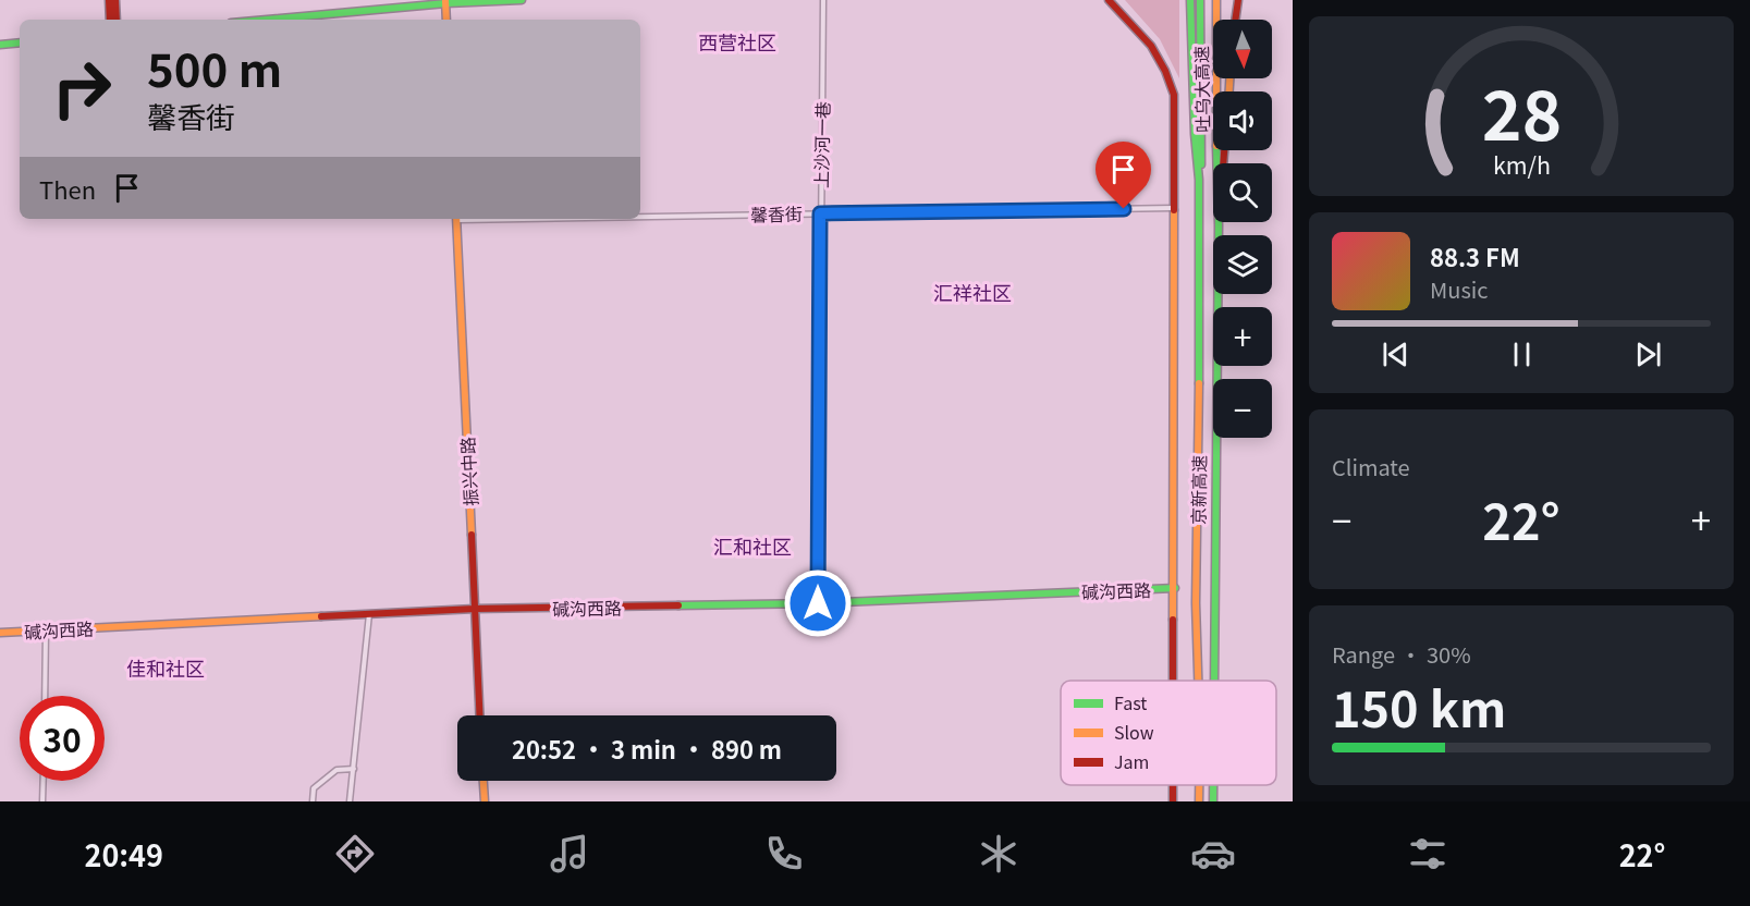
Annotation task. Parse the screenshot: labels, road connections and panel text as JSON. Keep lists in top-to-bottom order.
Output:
{
  "streets": {
    "main road": [
      "吐乌大高速",
      "振兴中路",
      "京新高速",
      "碱沟西路"
    ],
    "street": ["上沙河一巷", "馨香街"]
  },
  "crossings": [
    ["吐乌大高速", "京新高速"],
    ["上沙河一巷", "馨香街"],
    ["上沙河一巷", "碱沟西路"],
    ["振兴中路", "碱沟西路"]
  ],
  "districts": [
    "西营社区",
    "汇祥社区",
    "汇和社区",
    "佳和社区"
  ],
  "legend": ["Fast", "Slow", "Jam"],
  "north": "bottom",
  "page": {
    "map_buttons": ["+", "−"],
    "turn": ["500 m", "馨香街"],
    "then": "Then",
    "song": ["88.3 FM", "Music"],
    "tile": [
      "Climate",
      ["Range · 30%", "150 km"]
    ],
    "heat": ["−", "22°", "+"],
    "limit": "30",
    "trip": "20:52 · 3 min · 890 m",
    "tabs": ["20:49", "22°"],
    "gauge": ["28", "km/h"]
  }
}
